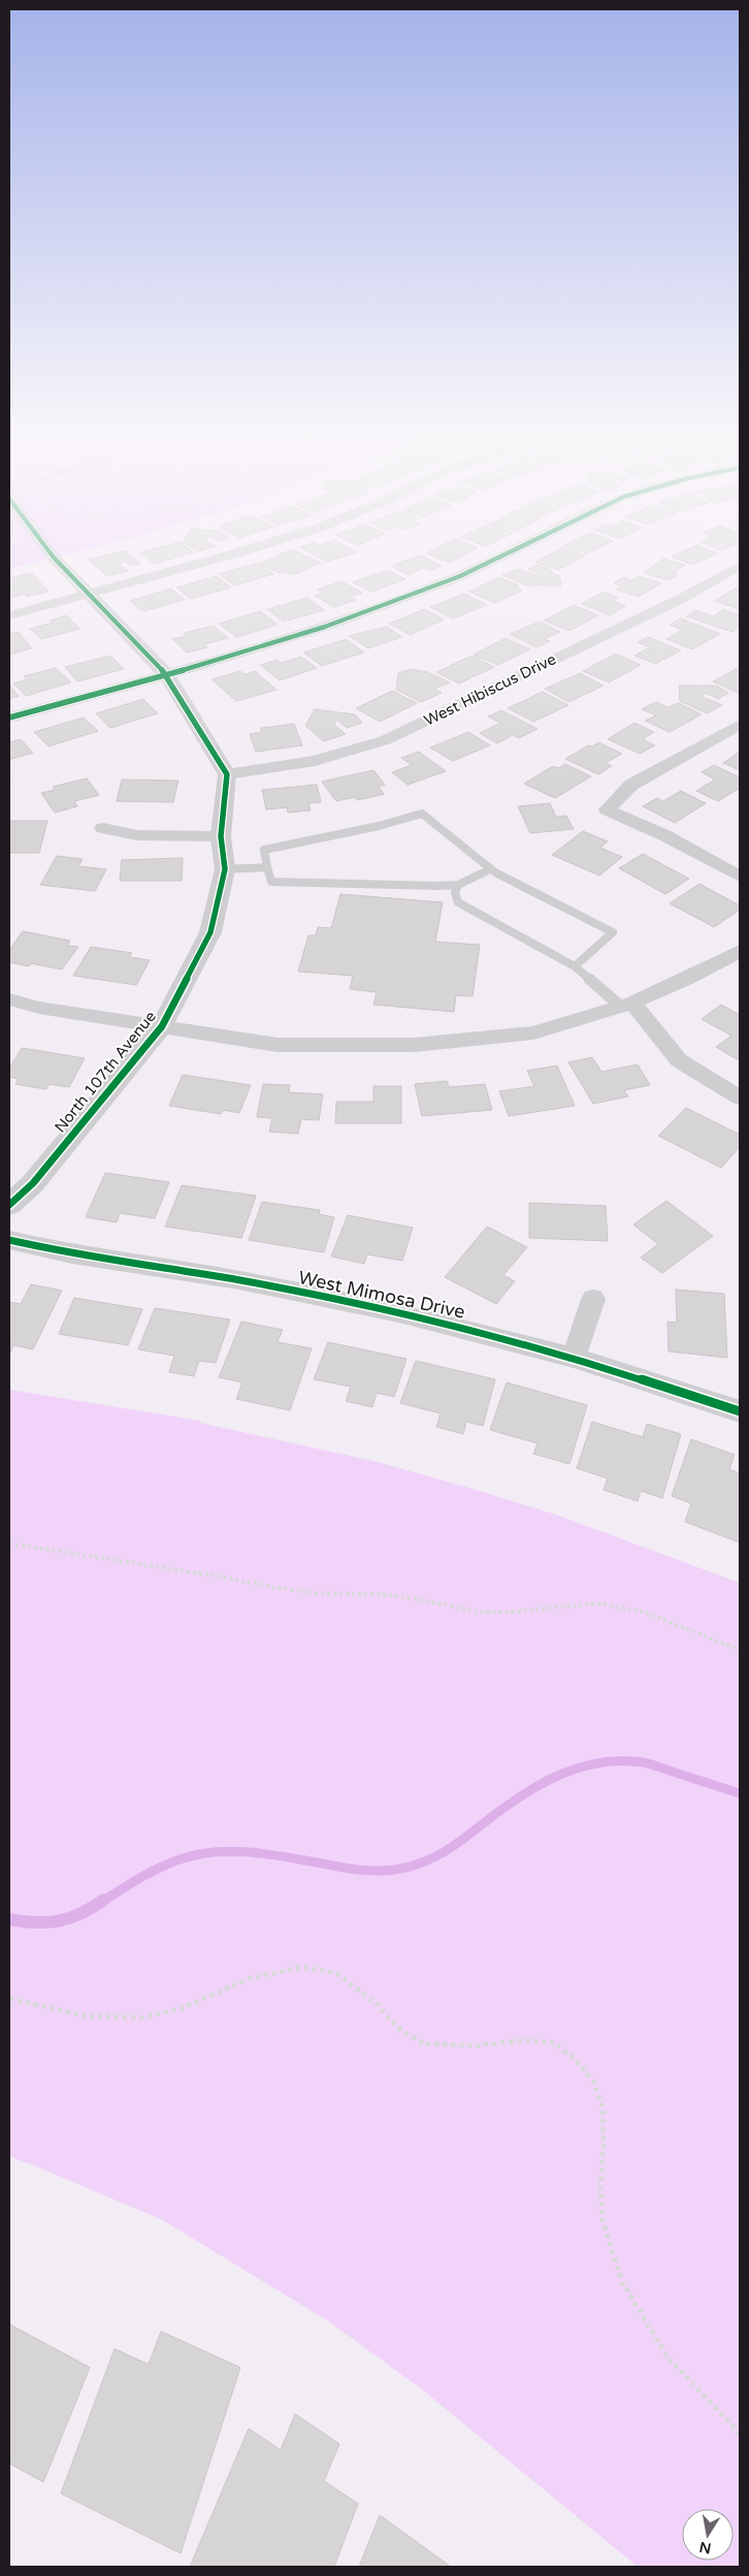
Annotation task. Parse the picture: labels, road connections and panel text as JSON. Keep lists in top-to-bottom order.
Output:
{
  "streets": {
    "street": ["West Hibiscus Drive", "North 107th Avenue", "West Mimosa Drive"]
  },
  "crossings": [
    ["West Hibiscus Drive", "North 107th Avenue"]
  ],
  "north": "bottom"
}
